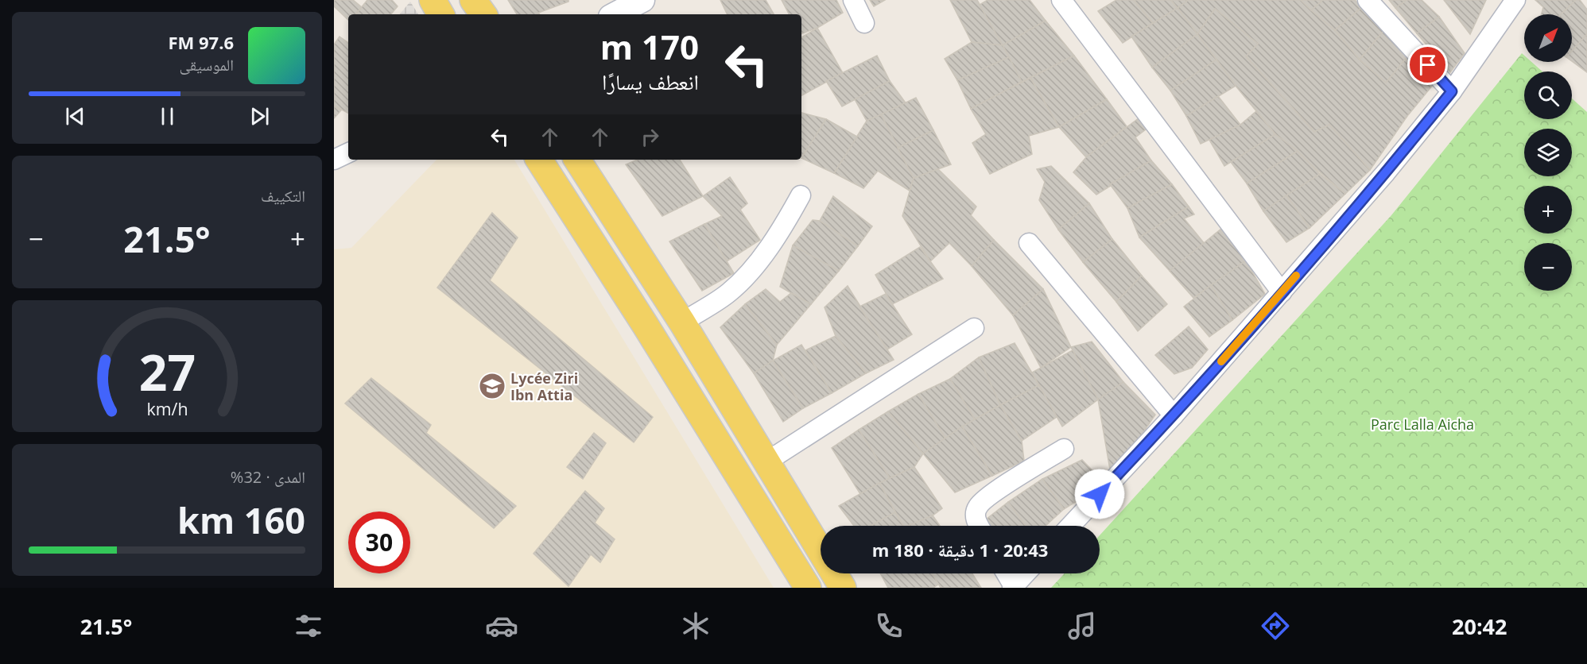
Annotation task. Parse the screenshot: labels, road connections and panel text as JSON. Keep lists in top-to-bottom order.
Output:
{
  "parks": ["Parc Lalla Aicha"],
  "places": {
    "school or university": ["Lycée Ziri Ibn Attia"]
  },
  "north": "top right",
  "page": {
    "map_buttons": ["+", "−"],
    "turn": ["170 m", "انعطف يسارًا"],
    "song": ["97.6 FM", "الموسيقى"],
    "tile": [
      "التكييف",
      ["المدى · 32%", "160 km"]
    ],
    "heat": ["−", "21.5°", "+"],
    "limit": "30",
    "trip": "20:43 · 1 دقيقة · 180 m",
    "tabs": ["20:42", "21.5°"],
    "gauge": ["27", "km/h"]
  }
}
